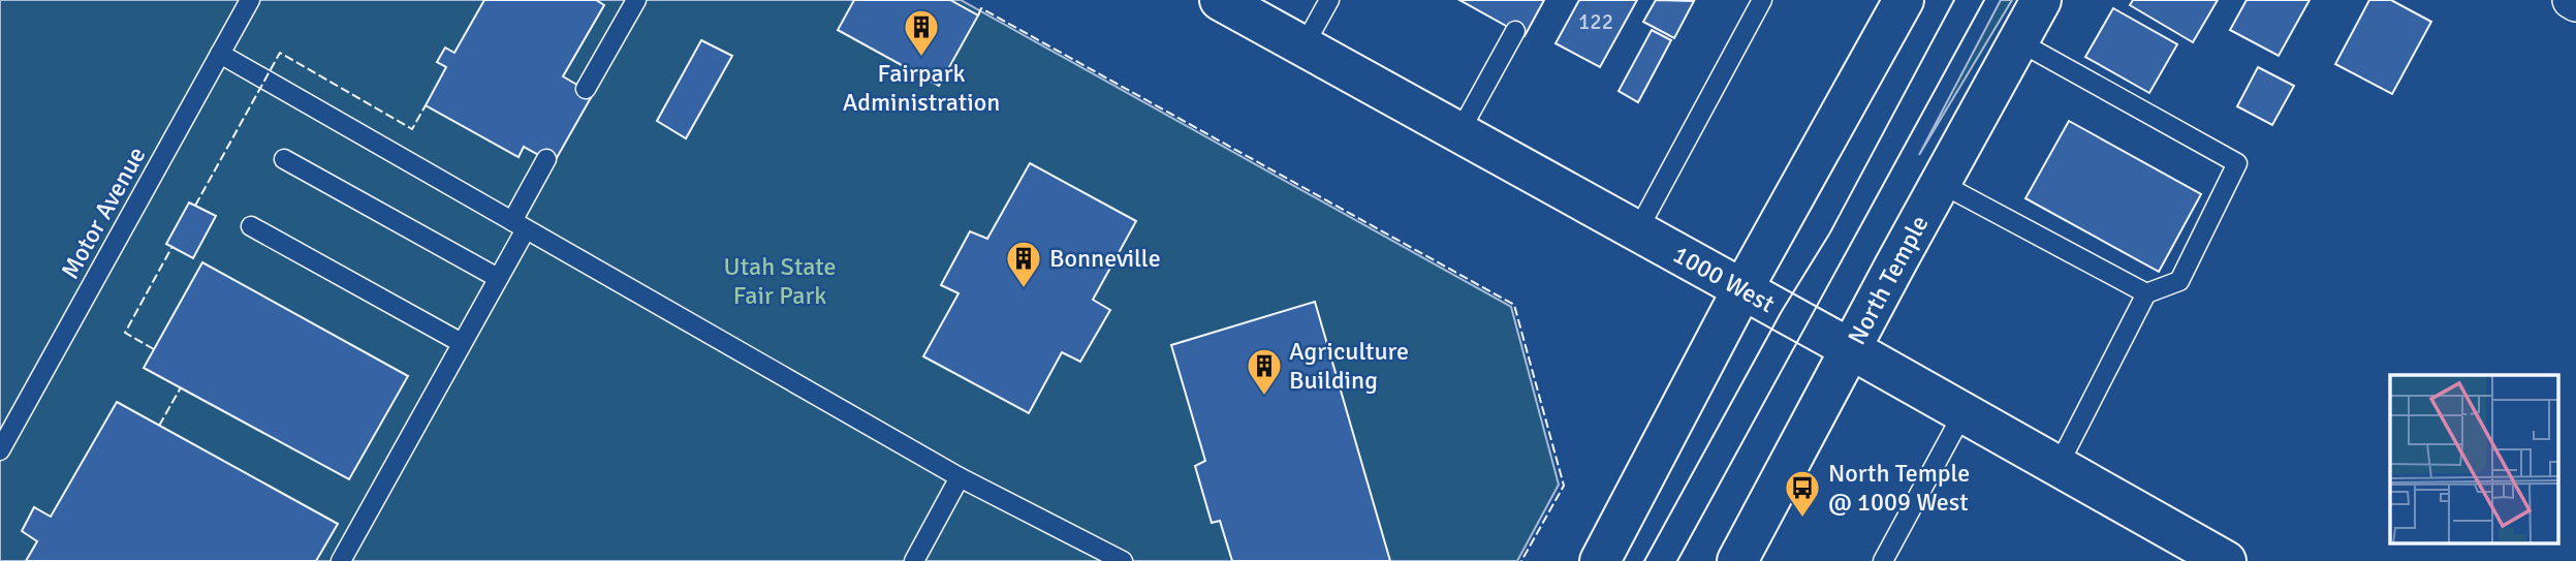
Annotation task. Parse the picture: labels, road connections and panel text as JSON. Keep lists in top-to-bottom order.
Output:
{
  "streets": {
    "main road": ["1000 West", "North Temple"],
    "lane": ["Motor Avenue"]
  },
  "crossings": [
    ["1000 West", "North Temple"]
  ],
  "parks": ["Utah State Fair Park"],
  "places": {
    "building": ["Fairpark Administration", "Bonneville", "Agriculture Building"],
    "bus stop": ["North Temple @ 1009 West"]
  },
  "house_numbers": ["122"]
}
